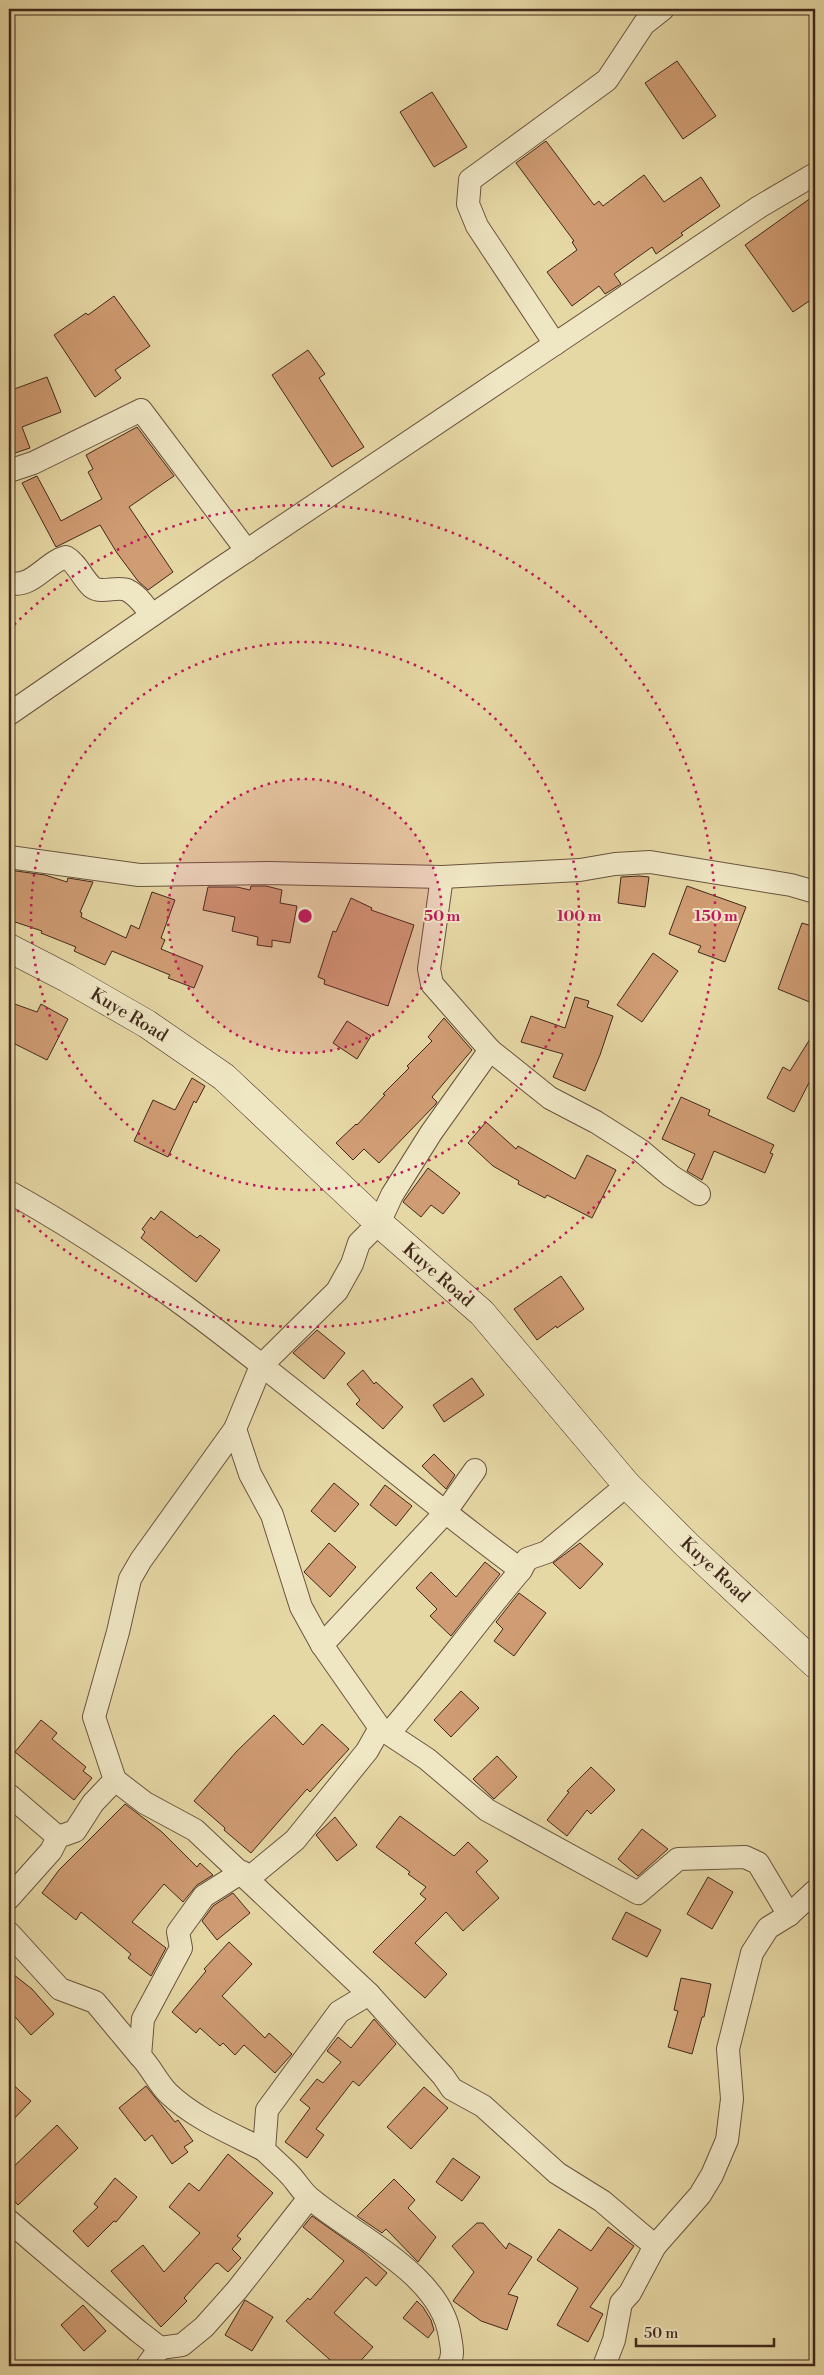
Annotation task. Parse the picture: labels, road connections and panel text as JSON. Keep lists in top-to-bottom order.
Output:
{
  "streets": {
    "street": ["Kuye Road"]
  },
  "scale_bar": "50 m",
  "rings": ["50 m", "100 m", "150 m"]
}
